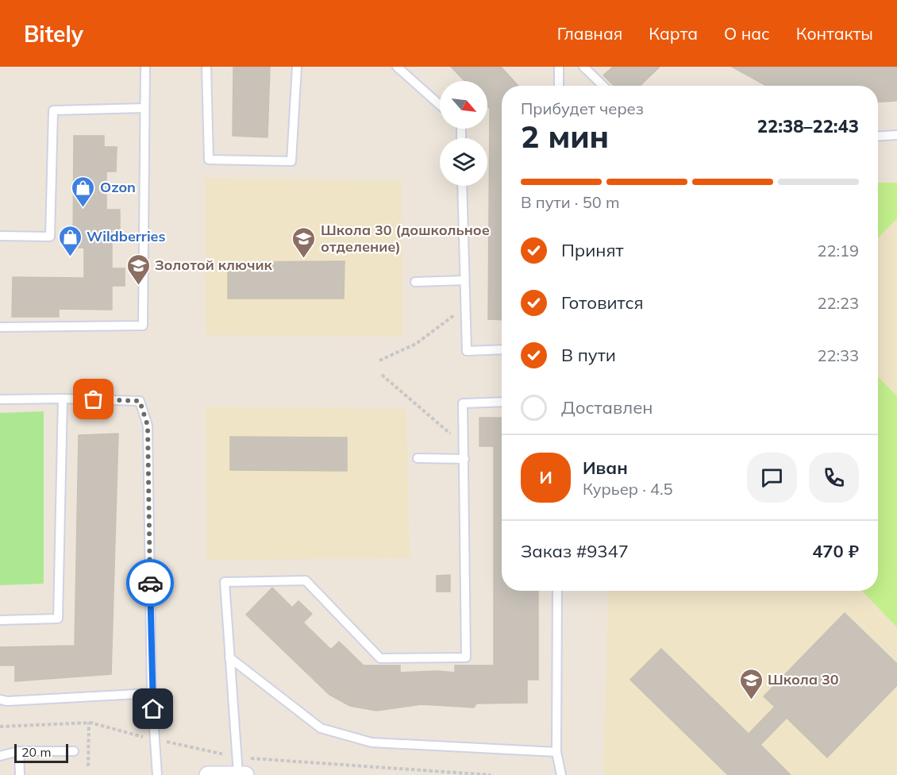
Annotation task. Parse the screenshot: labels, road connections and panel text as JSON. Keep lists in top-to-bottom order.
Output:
{
  "places": {
    "shop": ["Ozon", "Wildberries"],
    "school or university": ["Школа 30 (дошкольное отделение)", "Золотой ключик", "Школа 30"]
  },
  "scale_bar": "20 m",
  "north": "bottom right",
  "page": {
    "header": "Bitely",
    "nav": [
      "Главная",
      "Карта",
      "О нас",
      "Контакты"
    ],
    "heading": ["2 мин", "Прибудет через", "22:38–22:43"],
    "panel": [
      "Иван",
      "Курьер · 4.5",
      "Заказ #9347",
      "470 ₽"
    ],
    "bar": "В пути · 50 m",
    "list": [
      ["Принят", "22:19"],
      ["Готовится", "22:23"],
      ["В пути", "22:33"],
      "Доставлен"
    ],
    "round": "И",
    "scale": "20 m"
  }
}
